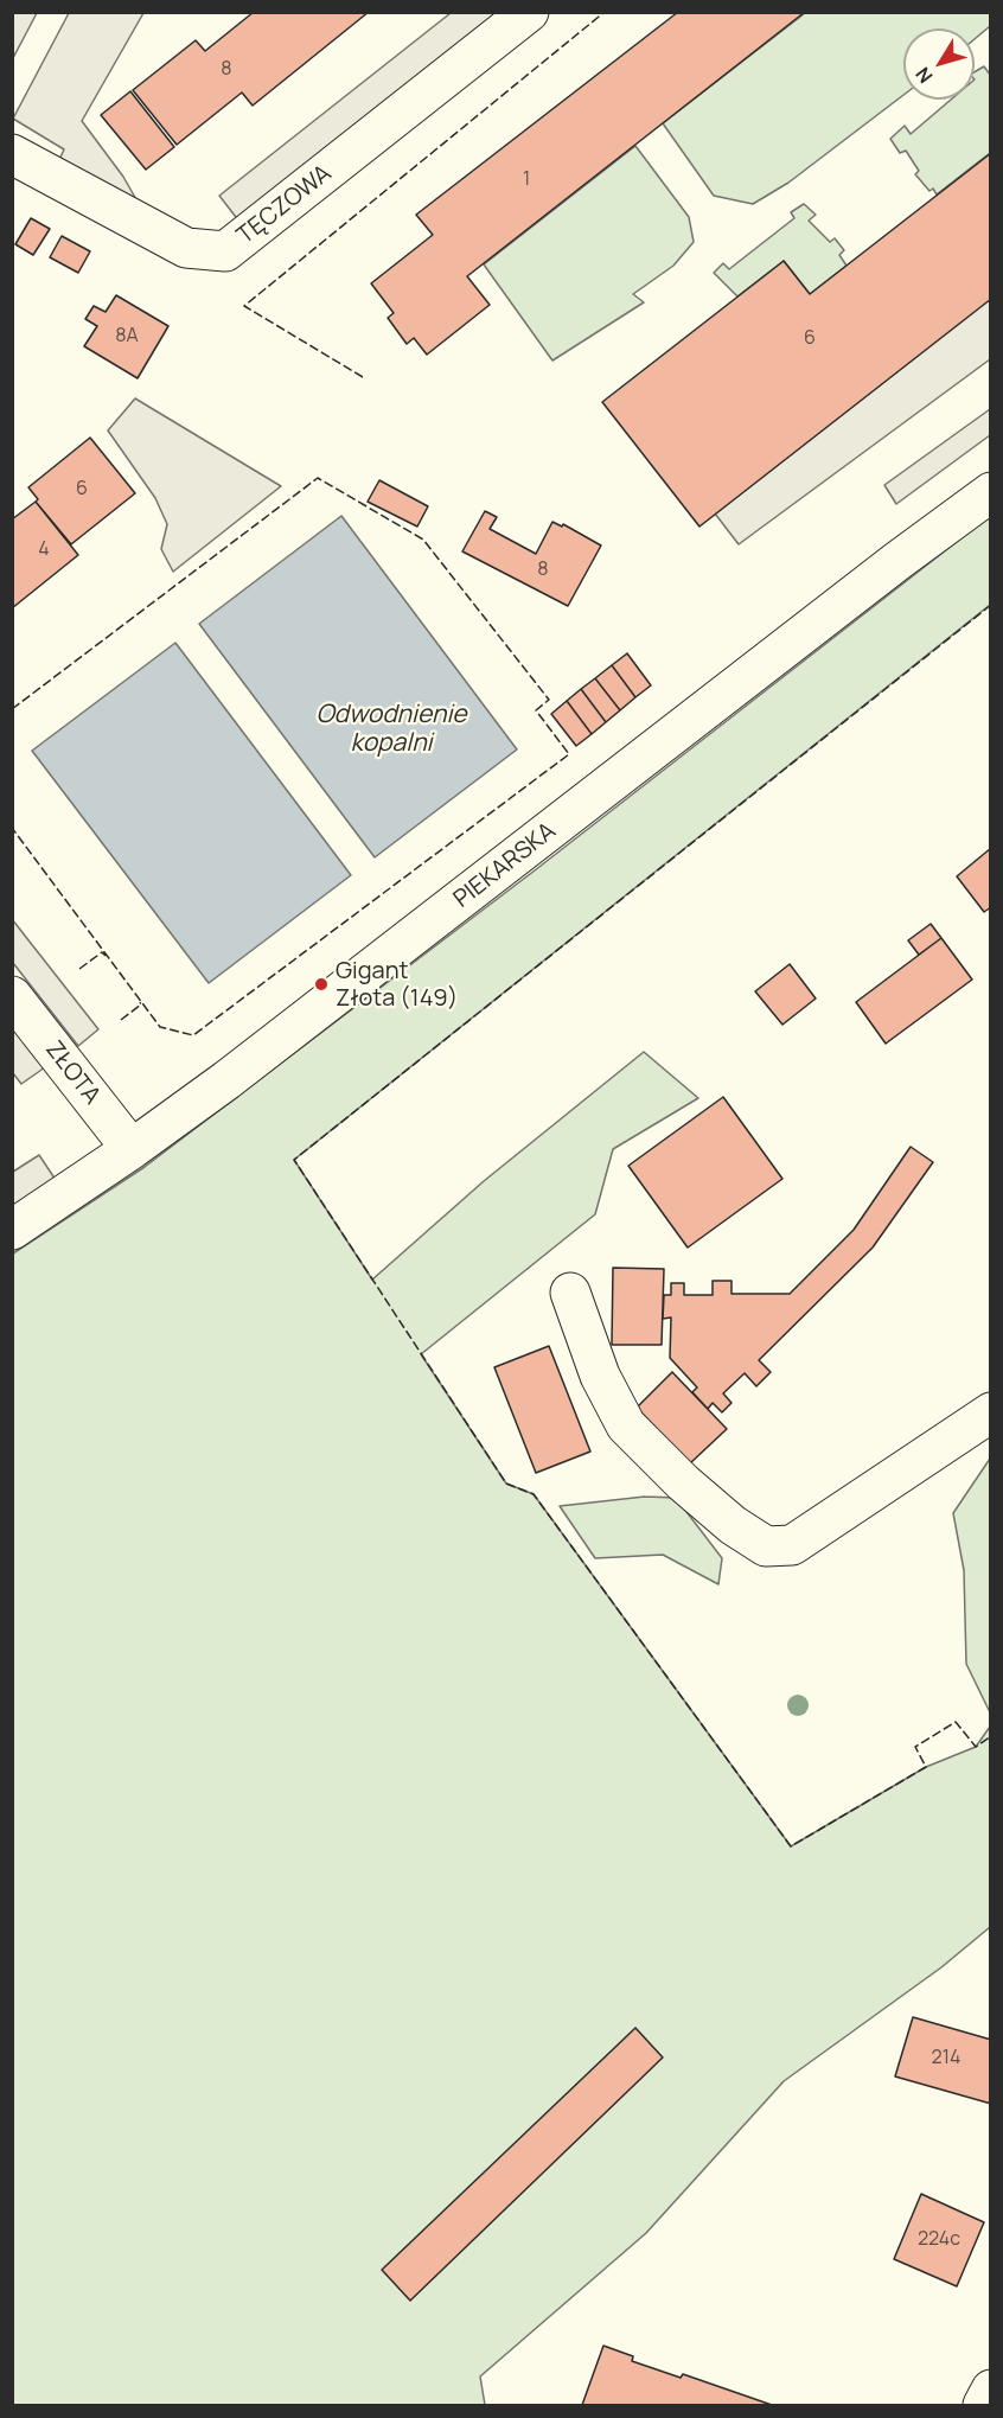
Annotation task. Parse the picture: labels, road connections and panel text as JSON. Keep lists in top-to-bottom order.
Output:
{
  "streets": {
    "street": ["TĘCZOWA", "PIEKARSKA", "ZŁOTA"]
  },
  "crossings": [
    ["PIEKARSKA", "ZŁOTA"]
  ],
  "water": ["Odwodnienie kopalni"],
  "places": ["Gigant Złota (149)"],
  "house_numbers": [
    "8",
    "1",
    "8A",
    "6",
    "6",
    "4",
    "8",
    "214",
    "224c"
  ],
  "north": "bottom left"
}
